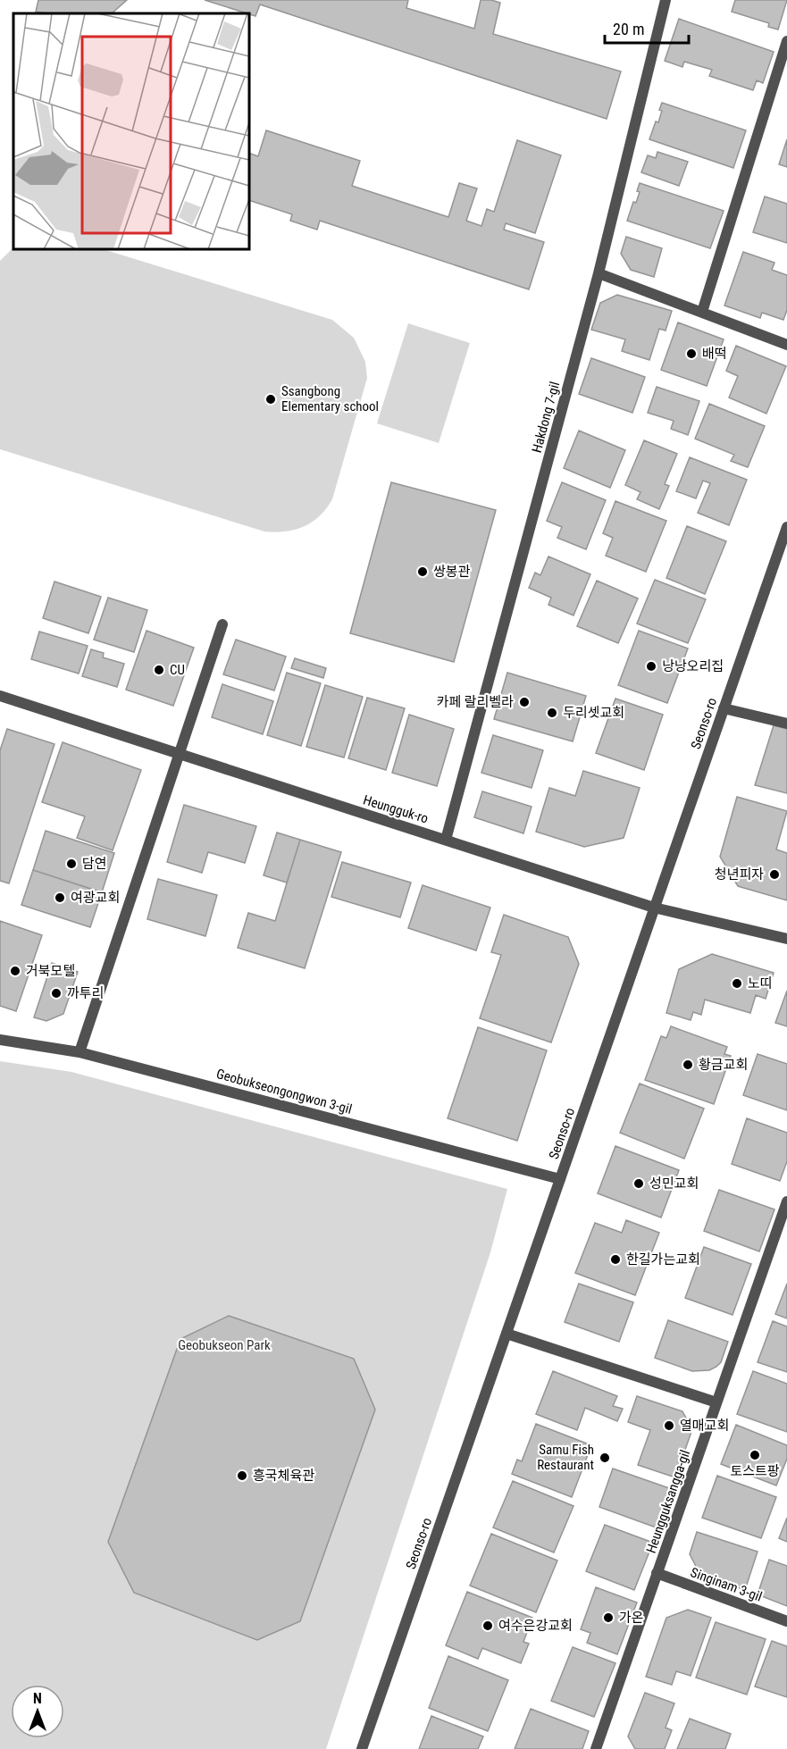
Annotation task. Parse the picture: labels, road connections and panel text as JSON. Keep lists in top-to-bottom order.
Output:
{
  "streets": {
    "street": [
      "Hakdong 7-gil",
      "Seonso-ro",
      "Heungguk-ro",
      "Geobukseongongwon 3-gil",
      "Heungguksangga-gil",
      "Singinam 3-gil"
    ]
  },
  "crossings": [
    ["Hakdong 7-gil", "Heungguk-ro"],
    ["Seonso-ro", "Heungguk-ro"],
    ["Seonso-ro", "Geobukseongongwon 3-gil"],
    ["Heungguksangga-gil", "Singinam 3-gil"]
  ],
  "parks": ["Geobukseon Park"],
  "places": [
    "배떡",
    "Ssangbong Elementary school",
    "쌍봉관",
    "낭낭오리집",
    "CU",
    "카페 랄리벨라",
    "두리셋교회",
    "담연",
    "청년피자",
    "여광교회",
    "거북모텔",
    "노띠",
    "까투리",
    "황금교회",
    "성민교회",
    "한길가는교회",
    "열매교회",
    "토스트팡",
    "Samu Fish Restaurant",
    "흥국체육관",
    "가온",
    "여수은강교회"
  ],
  "scale_bar": "20 m",
  "north": "top"
}
